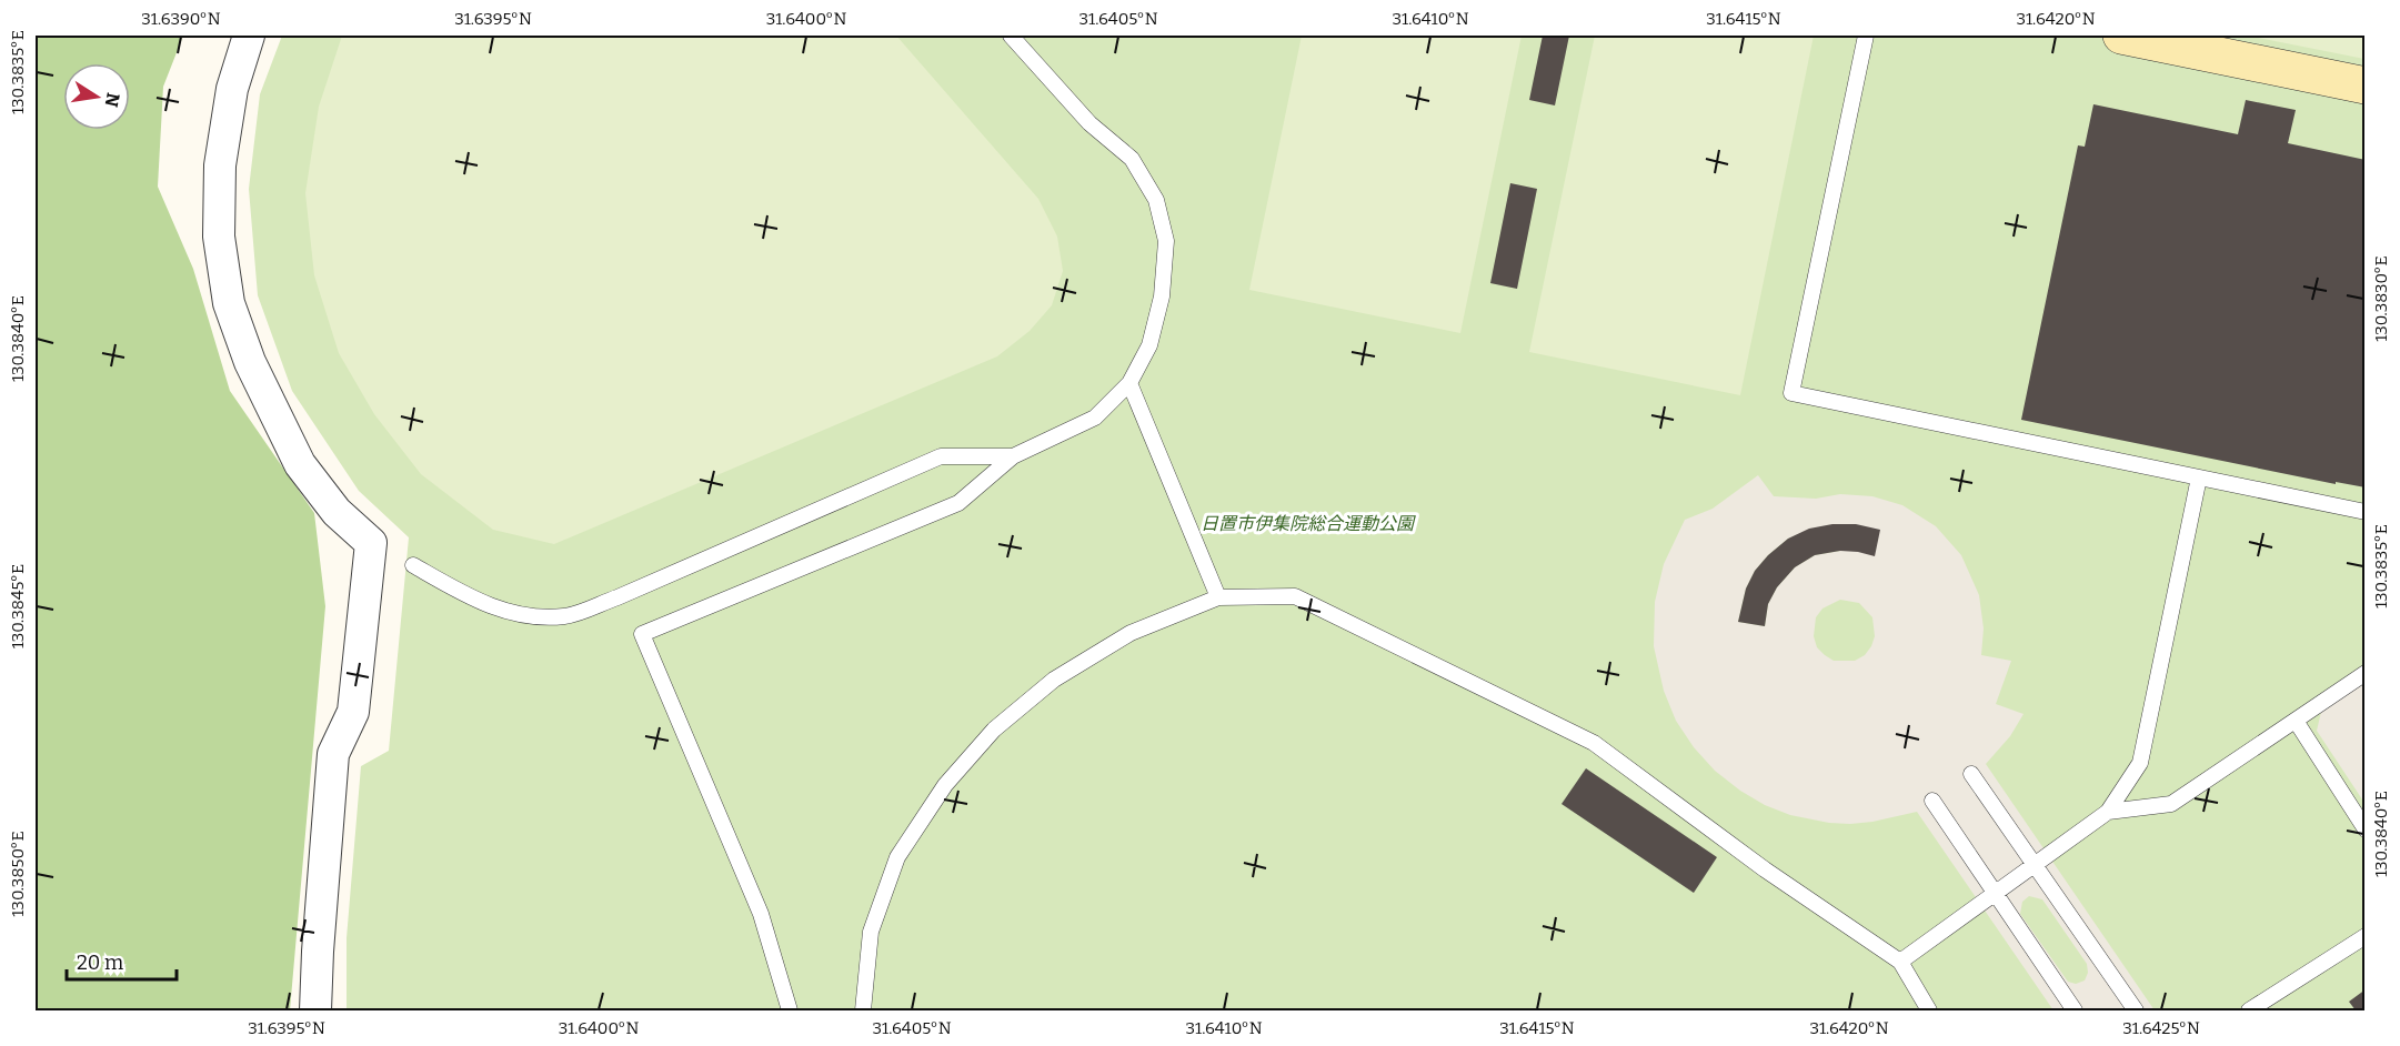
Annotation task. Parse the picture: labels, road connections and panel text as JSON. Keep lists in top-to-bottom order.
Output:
{
  "parks": ["日置市伊集院総合運動公園"],
  "scale_bar": "20 m",
  "north": "right",
  "coordinates": [
    "31.6390°N",
    "31.6395°N",
    "31.6400°N",
    "31.6405°N",
    "31.6410°N",
    "31.6415°N",
    "31.6420°N",
    "130.3835°E",
    "130.3830°E",
    "130.3840°E",
    "130.3845°E",
    "130.3850°E",
    "31.6425°N"
  ]
}
